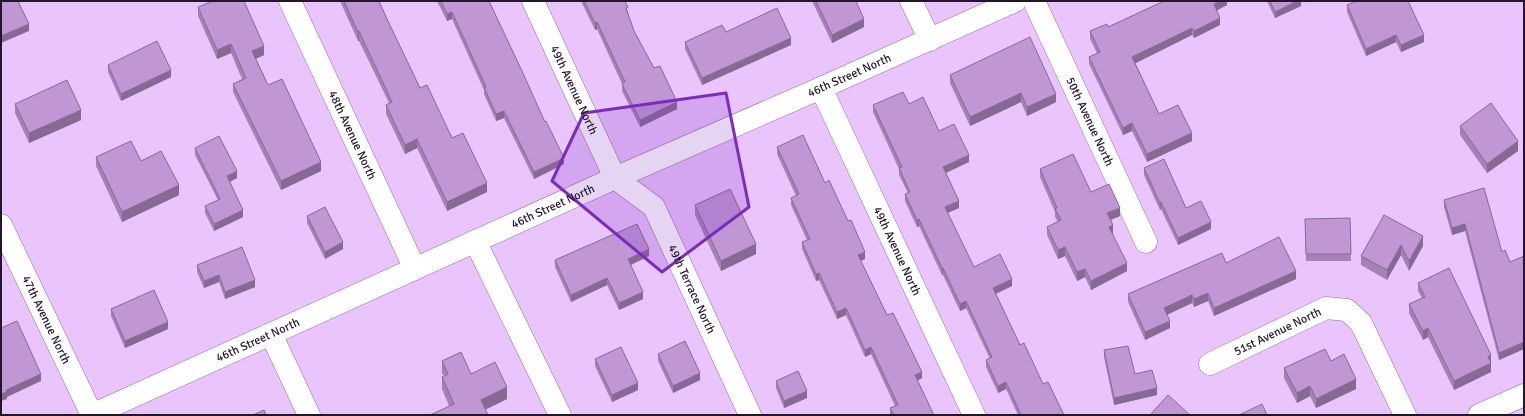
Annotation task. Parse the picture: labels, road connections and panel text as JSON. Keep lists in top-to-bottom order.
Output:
{
  "streets": {
    "street": [
      "46th Street North",
      "49th Avenue North",
      "50th Avenue North",
      "48th Avenue North",
      "49th Terrace North",
      "47th Avenue North",
      "51st Avenue North"
    ]
  },
  "crossings": [
    ["46th Street North", "49th Avenue North"],
    ["46th Street North", "48th Avenue North"],
    ["46th Street North", "49th Terrace North"],
    ["46th Street North", "47th Avenue North"],
    ["49th Avenue North", "49th Terrace North"]
  ]
}
